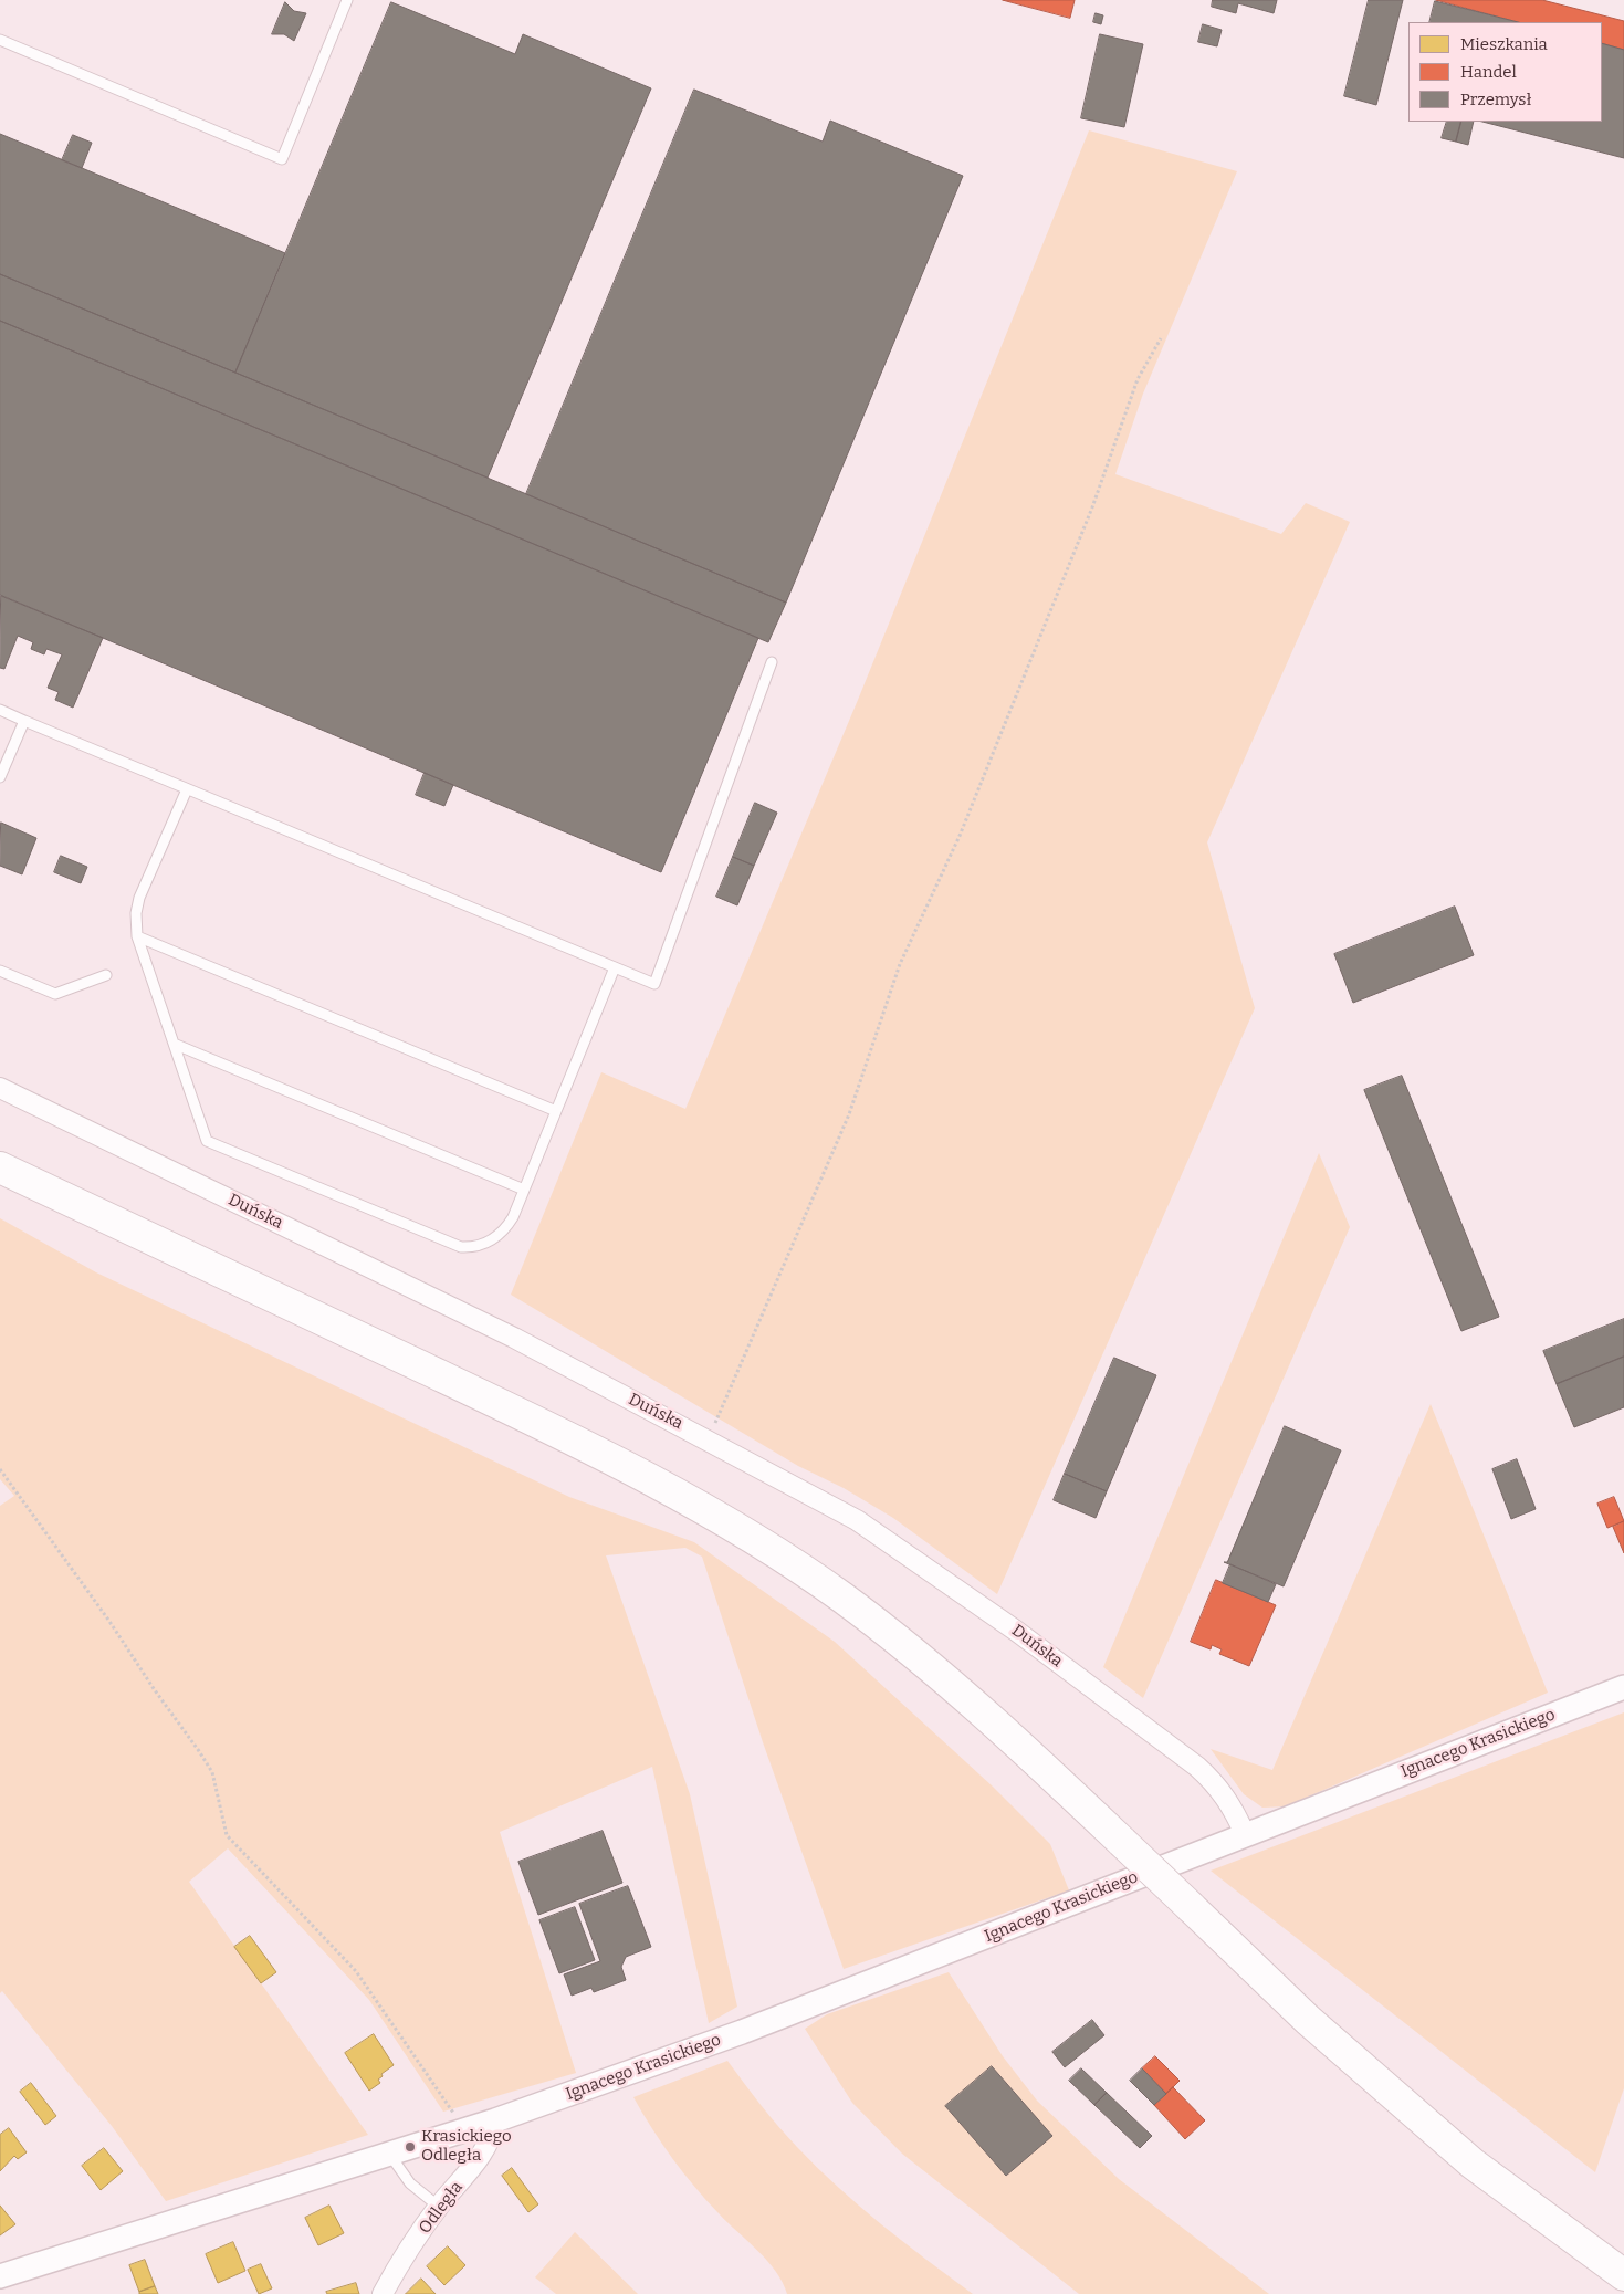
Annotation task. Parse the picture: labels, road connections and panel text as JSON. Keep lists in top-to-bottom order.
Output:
{
  "streets": {
    "street": ["Duńska", "Ignacego Krasickiego", "Odległa"]
  },
  "crossings": [
    ["Duńska", "Ignacego Krasickiego"],
    ["Ignacego Krasickiego", "Odległa"]
  ],
  "places": ["Krasickiego Odległa"],
  "legend": ["Mieszkania", "Handel", "Przemysł"]
}
